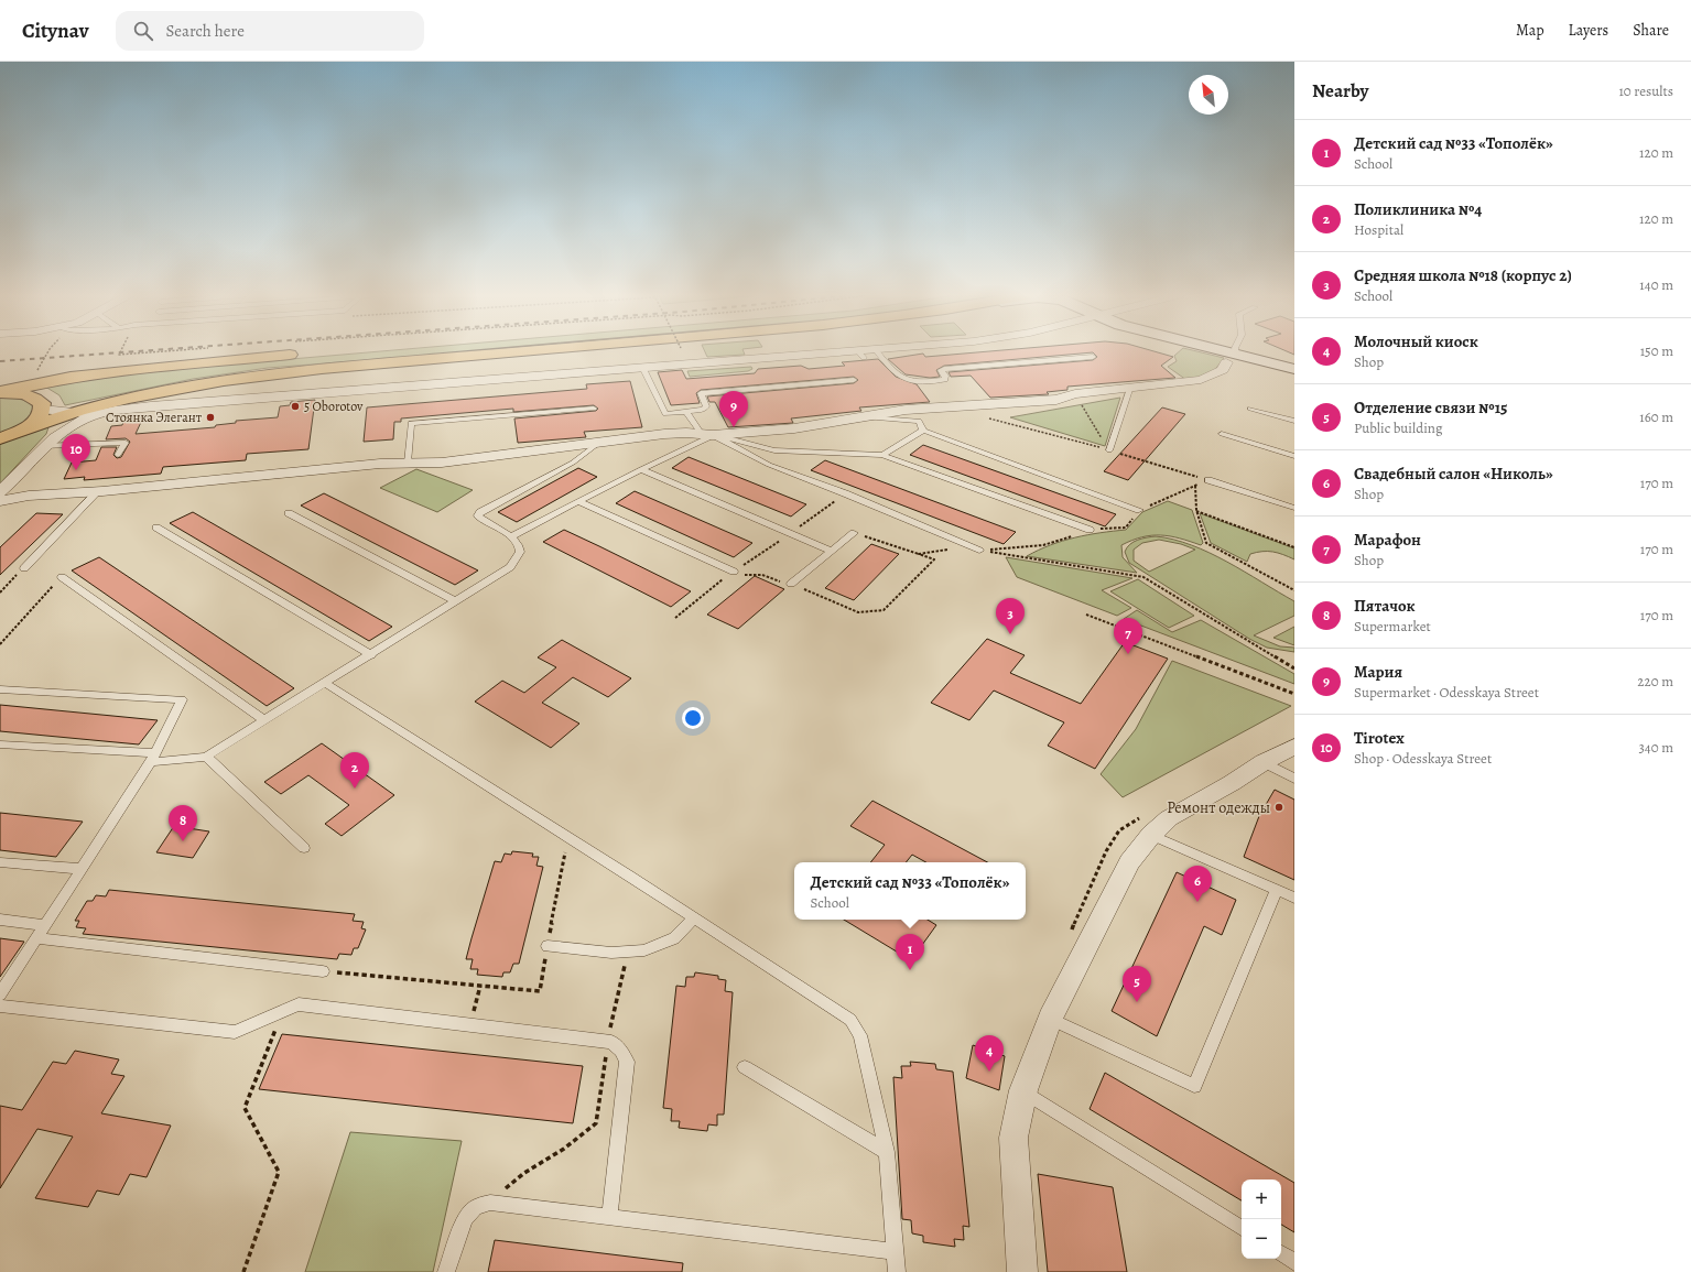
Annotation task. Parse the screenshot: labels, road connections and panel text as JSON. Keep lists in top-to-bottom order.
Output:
{
  "places": ["5 Oborotov", "Стоянка Элегант", "Ремонт одежды"],
  "north": "top left",
  "page": {
    "header": "Citynav",
    "search": "Search here",
    "nav": ["Map", "Layers", "Share"],
    "heading": ["Nearby", "10 results"],
    "list": [
      {
        "mark": "1",
        "name": "Детский сад №33 «Тополёк»",
        "note": "School",
        "value": "120 m"
      },
      {
        "mark": "2",
        "name": "Поликлиника №4",
        "note": "Hospital",
        "value": "120 m"
      },
      {
        "mark": "3",
        "name": "Средняя школа №18 (корпус 2)",
        "note": "School",
        "value": "140 m"
      },
      {
        "mark": "4",
        "name": "Молочный киоск",
        "note": "Shop",
        "value": "150 m"
      },
      {
        "mark": "5",
        "name": "Отделение связи №15",
        "note": "Public building",
        "value": "160 m"
      },
      {
        "mark": "6",
        "name": "Свадебный салон «Николь»",
        "note": "Shop",
        "value": "170 m"
      },
      {
        "mark": "7",
        "name": "Марафон",
        "note": "Shop",
        "value": "170 m"
      },
      {
        "mark": "8",
        "name": "Пятачок",
        "note": "Supermarket",
        "value": "170 m"
      },
      {
        "mark": "9",
        "name": "Мария",
        "note": "Supermarket · Odesskaya Street",
        "value": "220 m"
      },
      {
        "mark": "10",
        "name": "Tirotex",
        "note": "Shop · Odesskaya Street",
        "value": "340 m"
      }
    ],
    "pins": [
      "9",
      "10",
      "3",
      "7",
      "2",
      "8",
      "6",
      "1",
      "5",
      "4"
    ],
    "popup": ["Детский сад №33 «Тополёк»", "School"],
    "map_buttons": ["+", "−"]
  }
}
